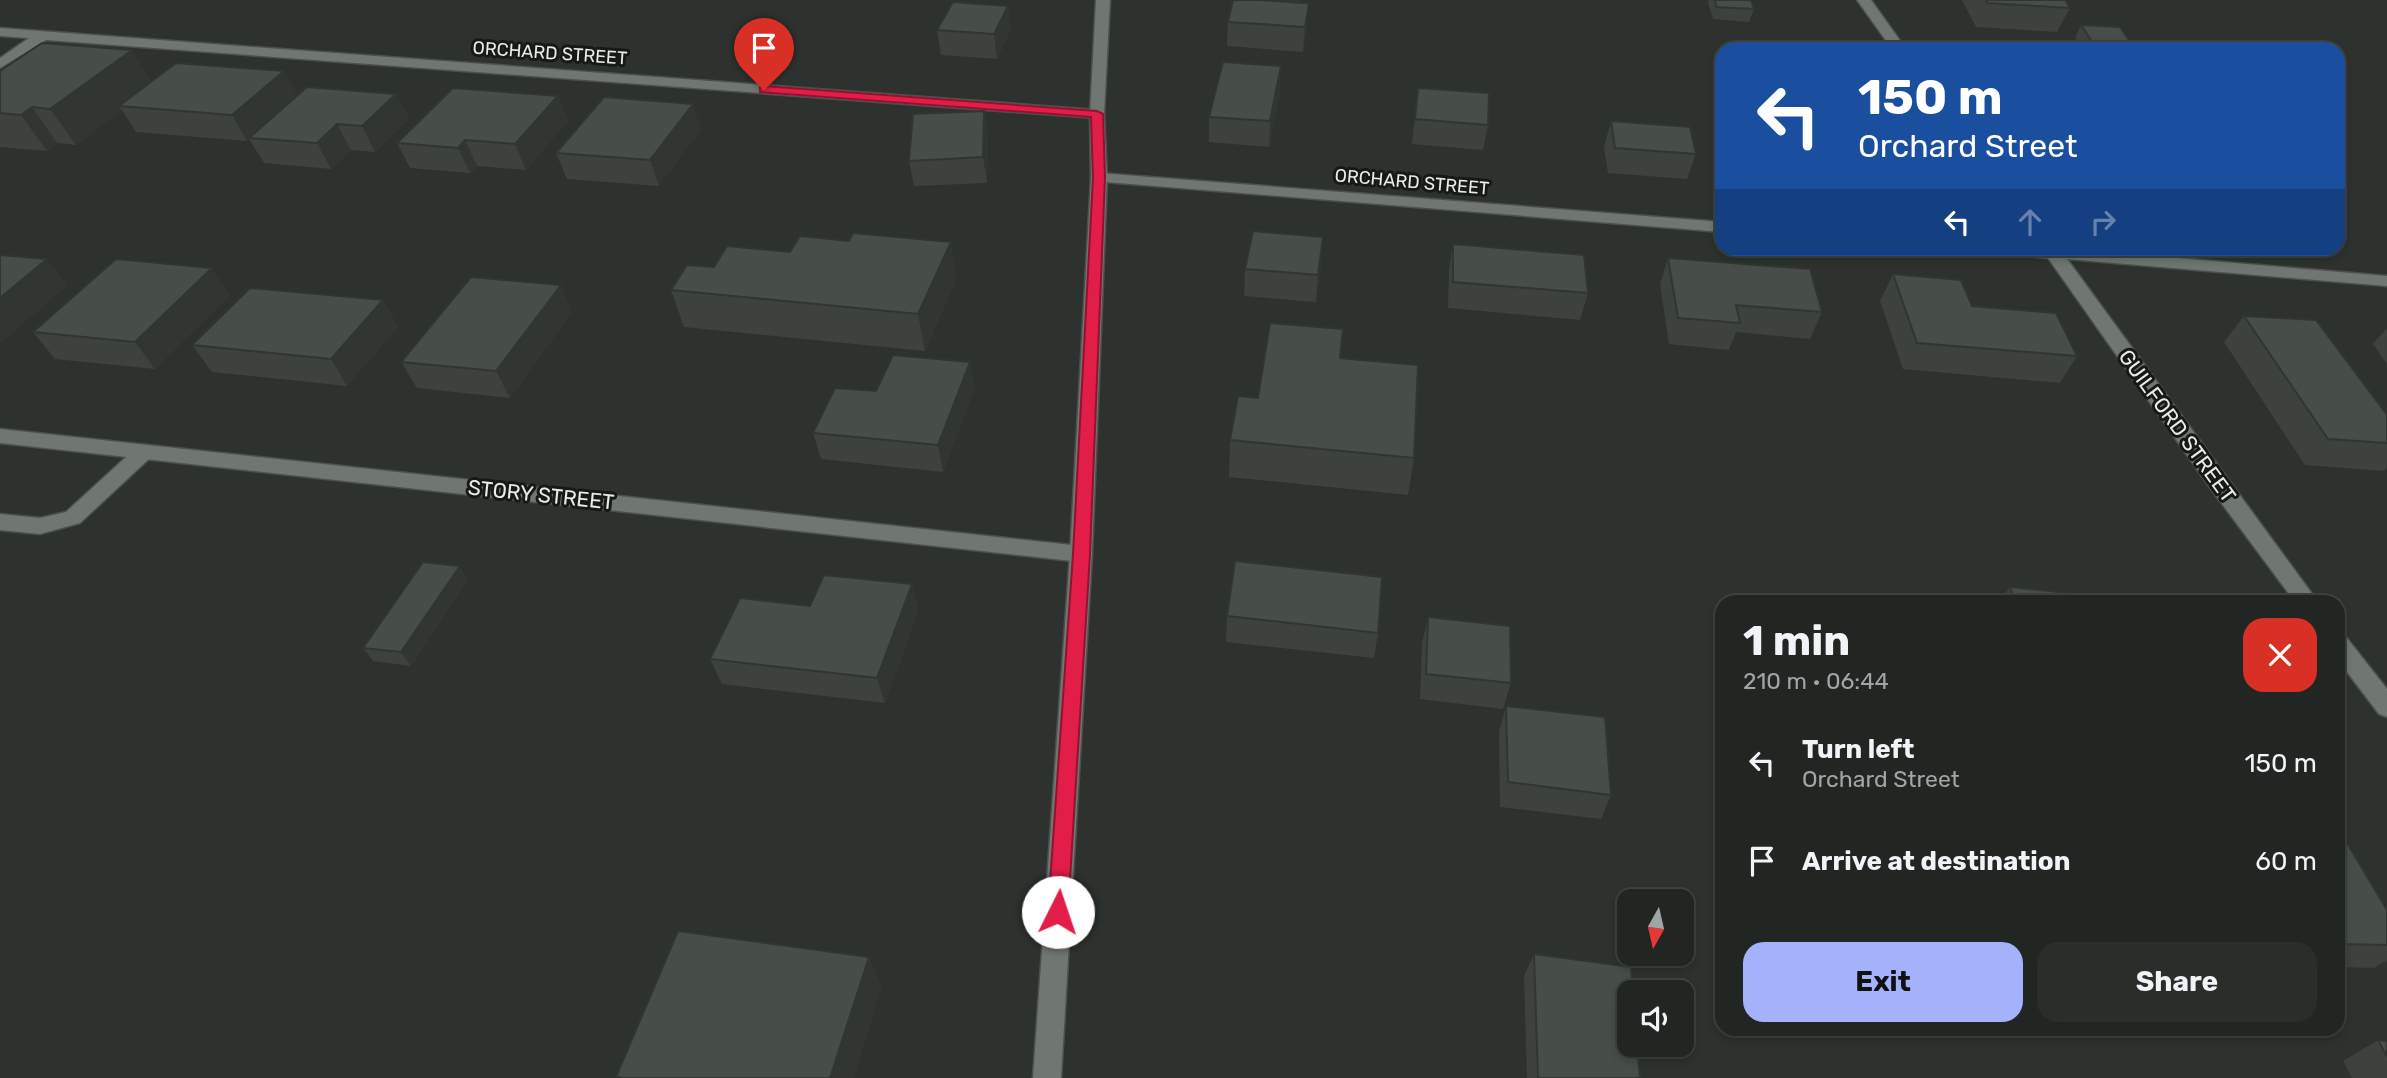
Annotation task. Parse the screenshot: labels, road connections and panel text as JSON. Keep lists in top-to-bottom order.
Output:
{
  "streets": {
    "street": ["ORCHARD STREET", "GUILFORD STREET", "STORY STREET"]
  },
  "north": "bottom",
  "page": {
    "turn": ["150 m", "Orchard Street"],
    "heading": ["1 min", "210 m · 06:44"],
    "list": [
      {
        "name": "Turn left",
        "note": "Orchard Street",
        "value": "150 m"
      },
      {
        "name": "Arrive at destination",
        "value": "60 m"
      }
    ],
    "buttons": ["Exit", "Share"]
  }
}
